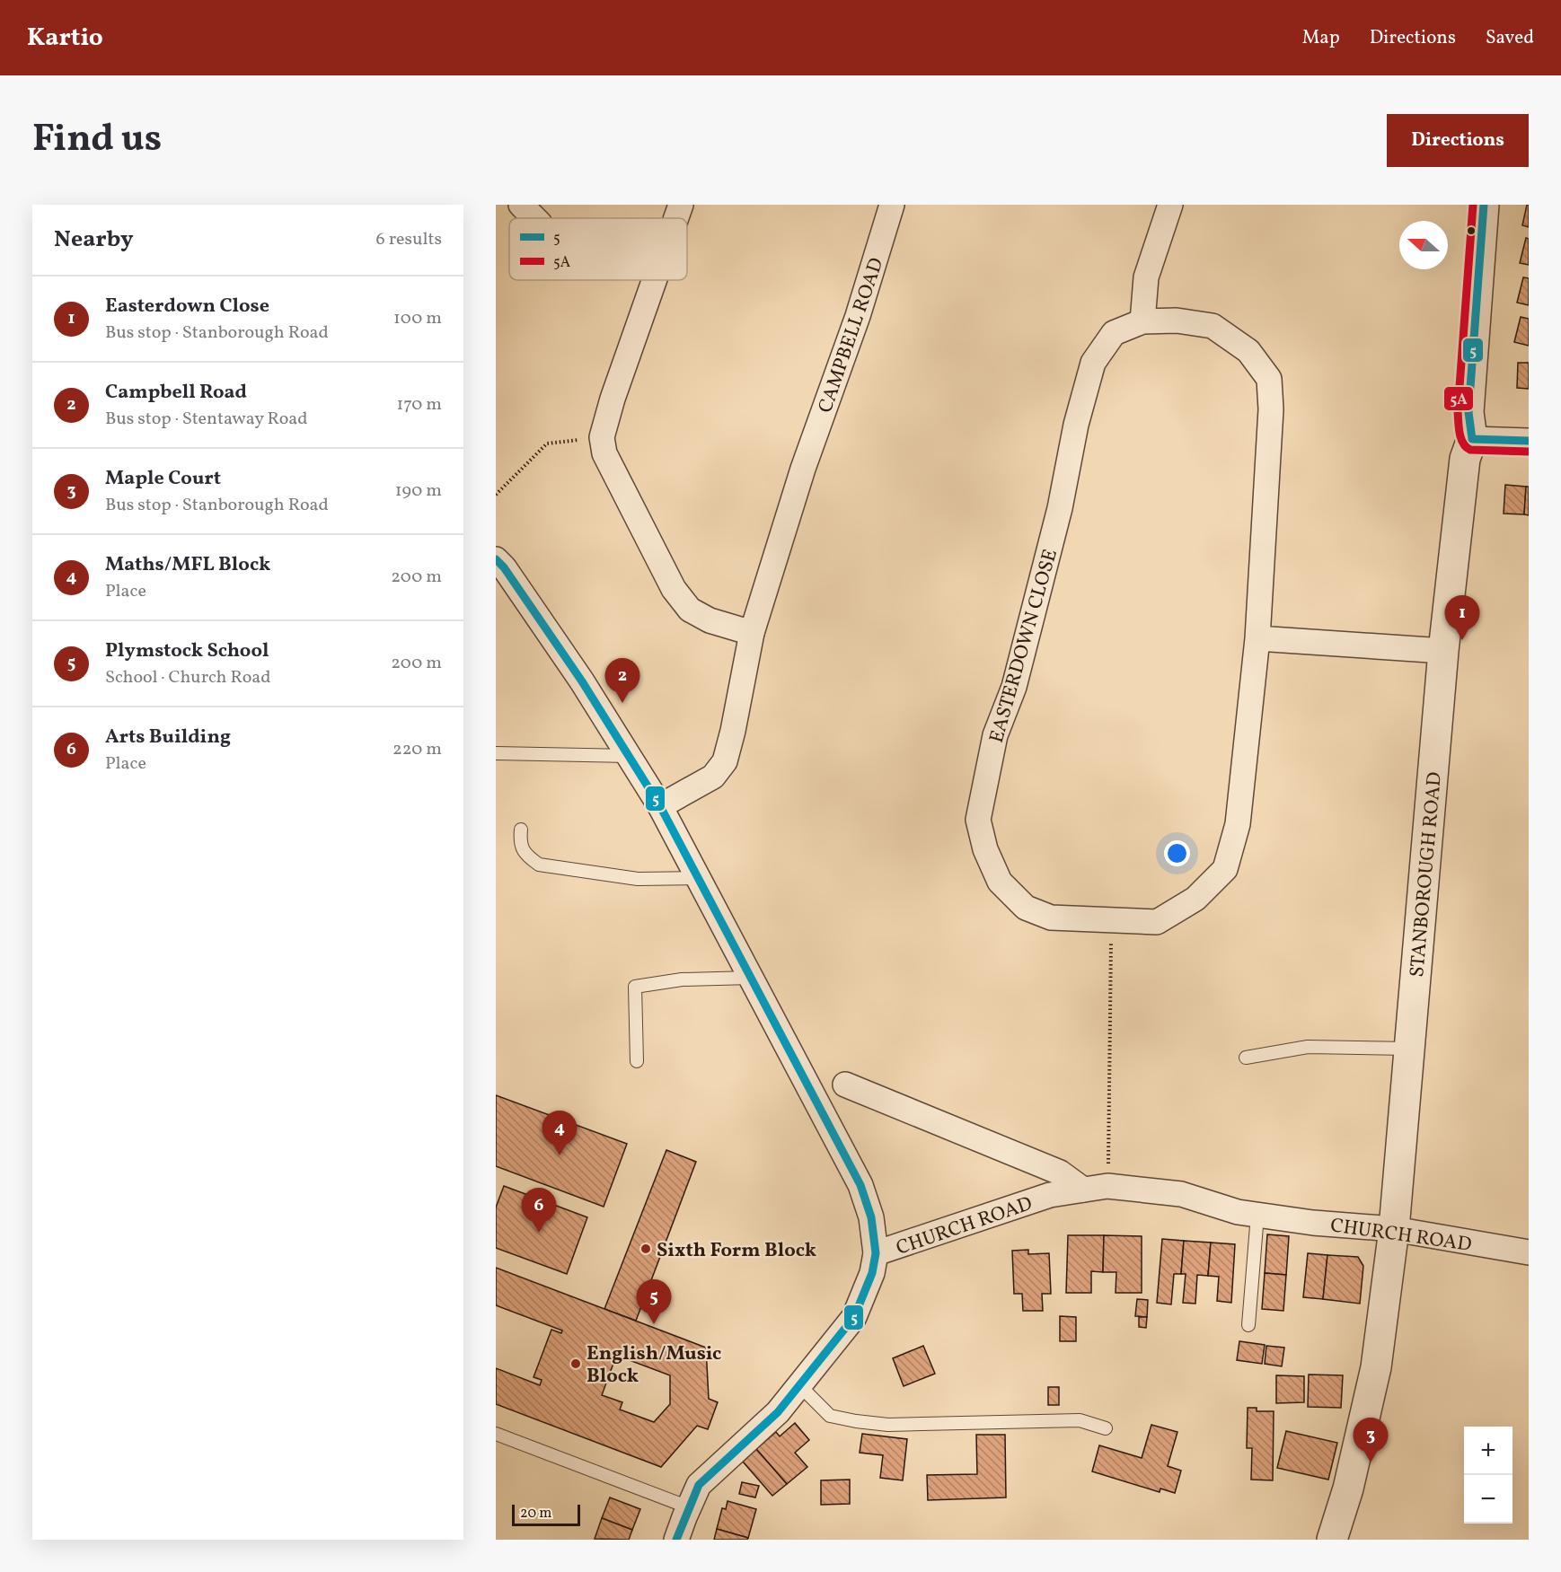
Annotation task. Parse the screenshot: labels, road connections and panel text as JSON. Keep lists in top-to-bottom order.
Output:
{
  "streets": {
    "street": [
      "CAMPBELL ROAD",
      "EASTERDOWN CLOSE",
      "STANBOROUGH ROAD",
      "CHURCH ROAD"
    ]
  },
  "crossings": [
    ["STANBOROUGH ROAD", "CHURCH ROAD"]
  ],
  "places": ["Sixth Form Block", "English/Music Block"],
  "lines": ["transit line 5", "transit line 5A"],
  "legend": ["5", "5A"],
  "scale_bar": "20 m",
  "north": "left",
  "page": {
    "header": "Kartio",
    "nav": ["Map", "Directions", "Saved"],
    "title": "Find us",
    "buttons": "Directions",
    "heading": ["Nearby", "6 results"],
    "list": [
      {
        "mark": "1",
        "name": "Easterdown Close",
        "note": "Bus stop · Stanborough Road",
        "value": "100 m"
      },
      {
        "mark": "2",
        "name": "Campbell Road",
        "note": "Bus stop · Stentaway Road",
        "value": "170 m"
      },
      {
        "mark": "3",
        "name": "Maple Court",
        "note": "Bus stop · Stanborough Road",
        "value": "190 m"
      },
      {
        "mark": "4",
        "name": "Maths/MFL Block",
        "note": "Place",
        "value": "200 m"
      },
      {
        "mark": "5",
        "name": "Plymstock School",
        "note": "School · Church Road",
        "value": "200 m"
      },
      {
        "mark": "6",
        "name": "Arts Building",
        "note": "Place",
        "value": "220 m"
      }
    ],
    "pins": [
      "1",
      "2",
      "4",
      "6",
      "5",
      "3"
    ],
    "map_buttons": ["+", "−"],
    "scale": "20 m"
  }
}
